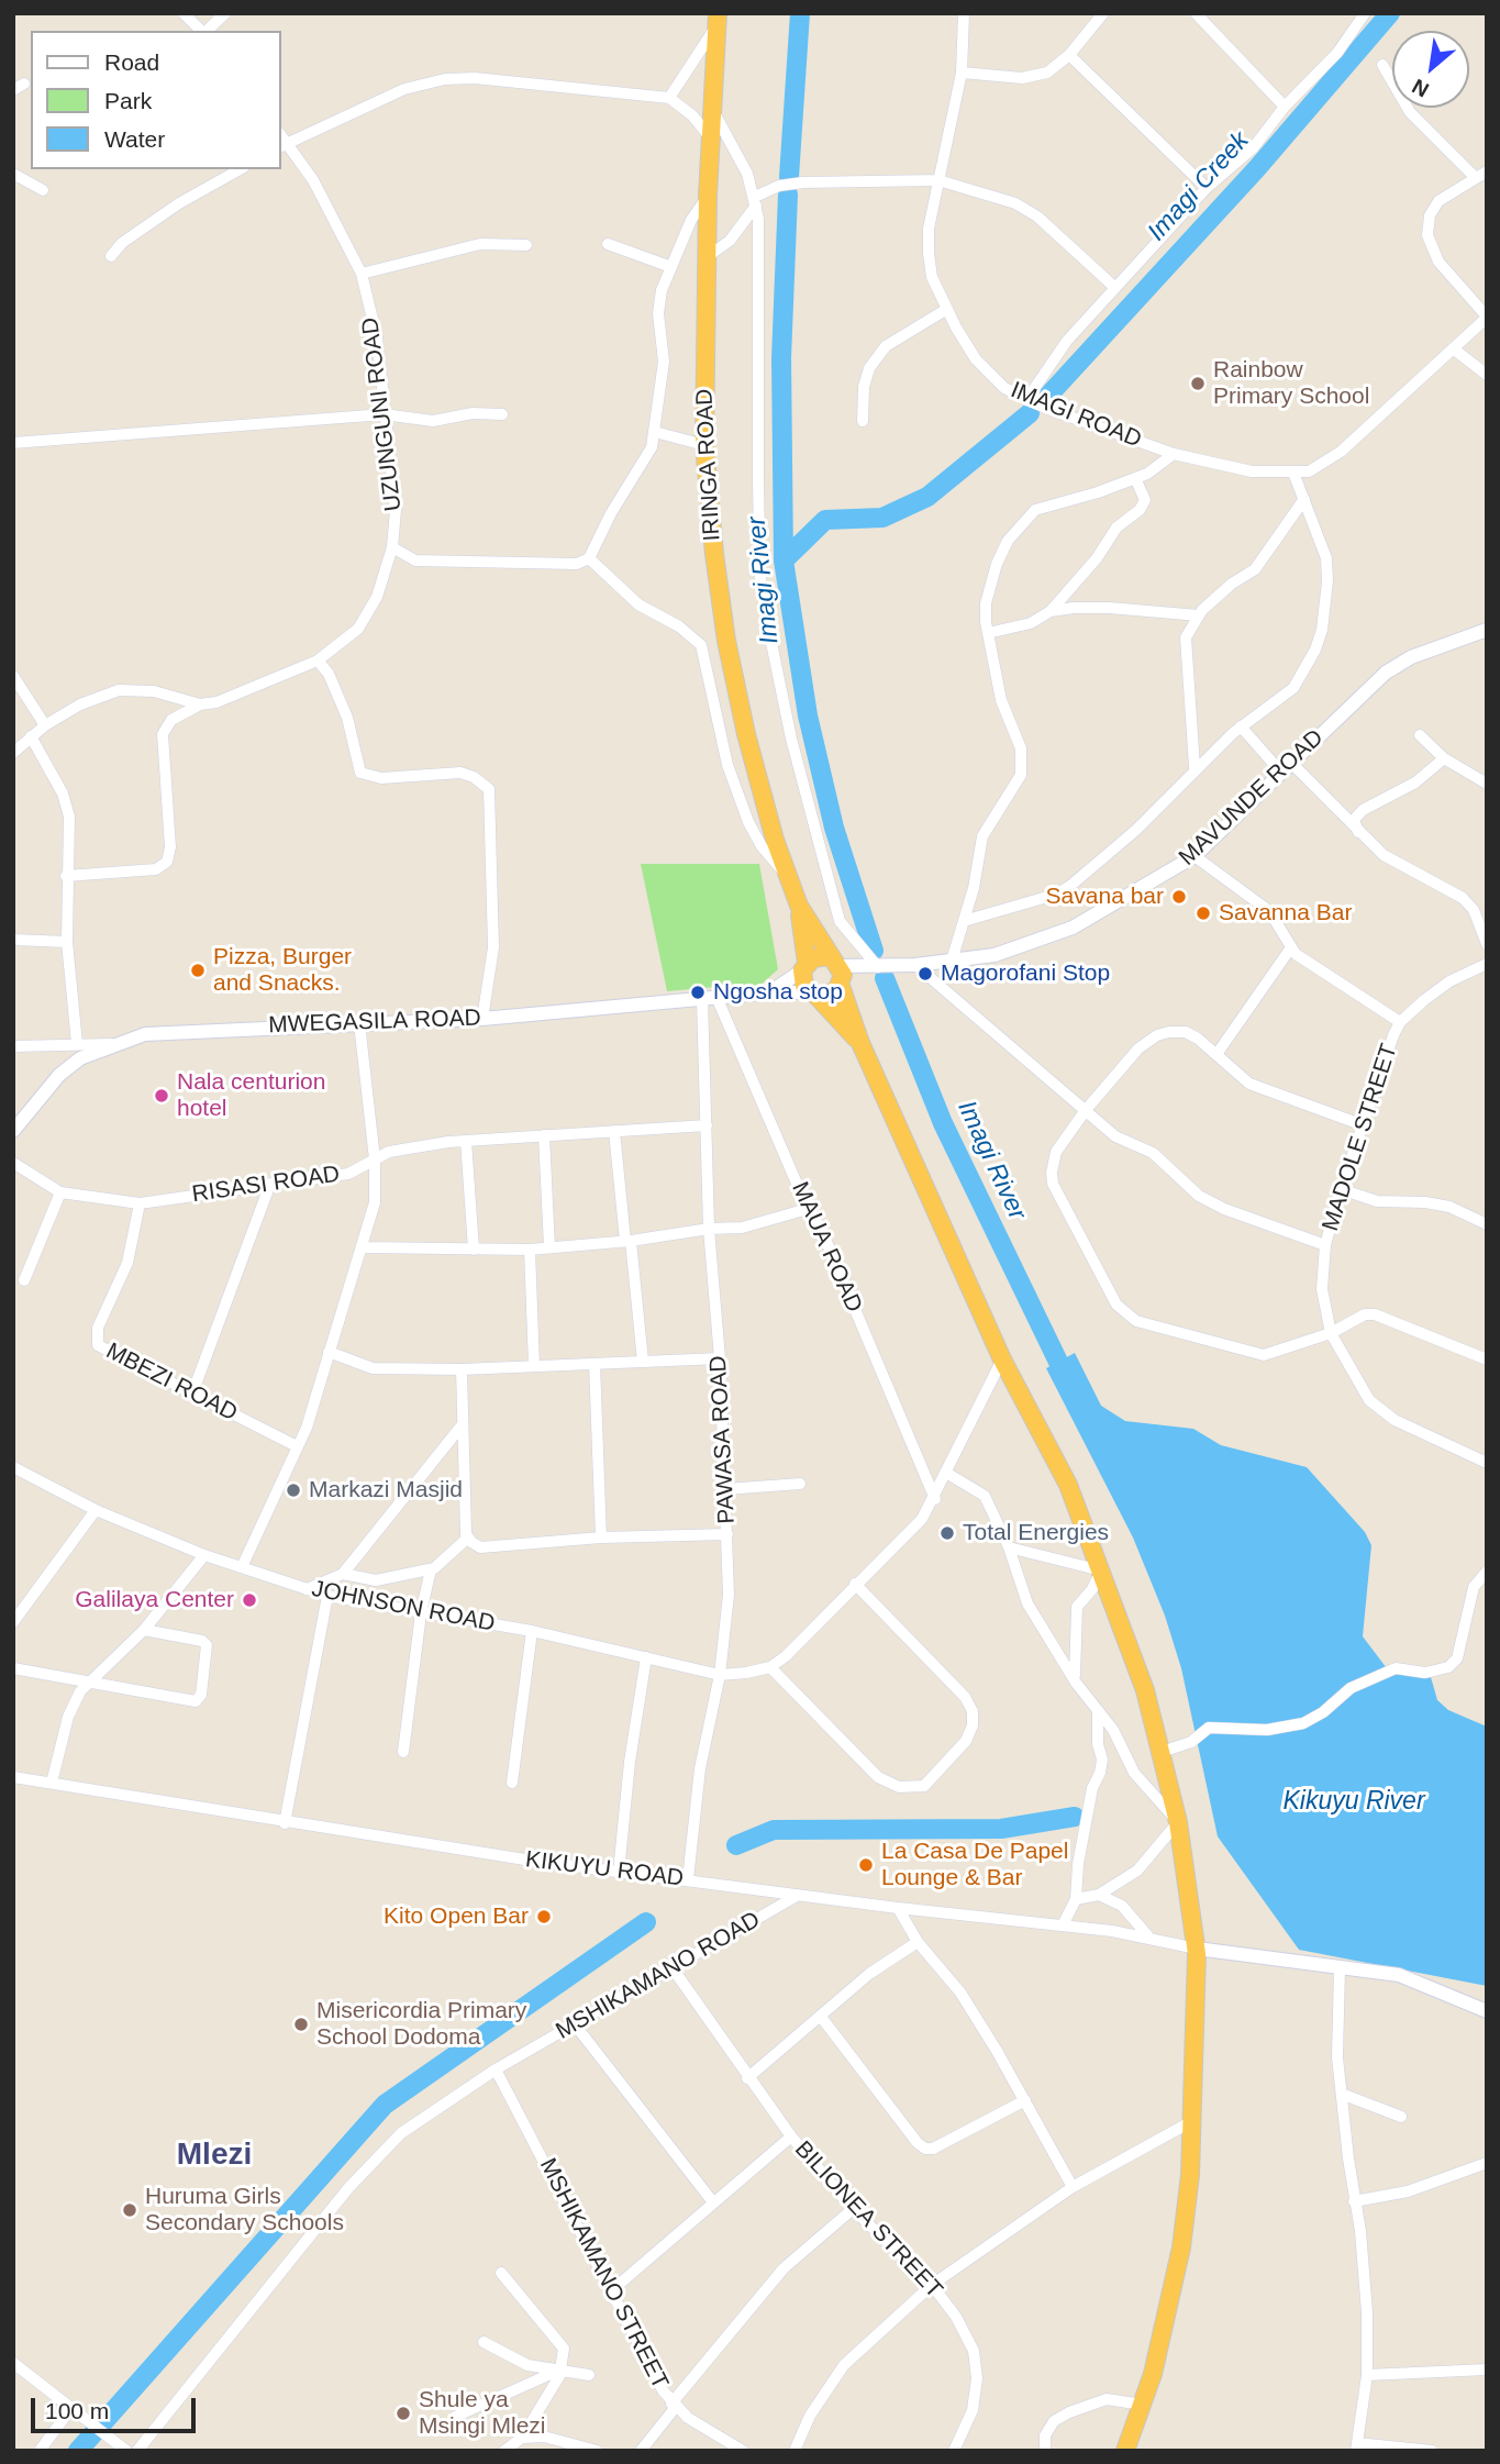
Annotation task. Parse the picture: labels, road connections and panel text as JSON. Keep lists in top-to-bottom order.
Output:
{
  "streets": {
    "highway": ["IRINGA ROAD"],
    "street": [
      "UZUNGUNI ROAD",
      "IMAGI ROAD",
      "MAVUNDE ROAD",
      "MWEGASILA ROAD",
      "MADOLE STREET",
      "RISASI ROAD",
      "MAUA ROAD",
      "MBEZI ROAD",
      "PAWASA ROAD",
      "JOHNSON ROAD",
      "KIKUYU ROAD",
      "MSHIKAMANO ROAD",
      "BILIONEA STREET",
      "MSHIKAMANO STREET"
    ]
  },
  "crossings": [
    ["MAVUNDE ROAD", "MWEGASILA ROAD"],
    ["MWEGASILA ROAD", "MAUA ROAD"],
    ["MWEGASILA ROAD", "PAWASA ROAD"],
    ["RISASI ROAD", "MBEZI ROAD"],
    ["RISASI ROAD", "PAWASA ROAD"],
    ["MAUA ROAD", "PAWASA ROAD"],
    ["PAWASA ROAD", "JOHNSON ROAD"],
    ["PAWASA ROAD", "KIKUYU ROAD"],
    ["KIKUYU ROAD", "MSHIKAMANO ROAD"],
    ["MSHIKAMANO ROAD", "BILIONEA STREET"],
    ["MSHIKAMANO ROAD", "MSHIKAMANO STREET"]
  ],
  "districts": ["Mlezi"],
  "water": ["Imagi Creek", "Imagi River", "Kikuyu River"],
  "places": [
    "Rainbow Primary School",
    "Savana bar",
    "Savanna Bar",
    "Pizza, Burger and Snacks.",
    "Magorofani Stop",
    "Ngosha stop",
    "Nala centurion hotel",
    "Markazi Masjid",
    "Total Energies",
    "Galilaya Center",
    "La Casa De Papel Lounge & Bar",
    "Kito Open Bar",
    "Misericordia Primary School Dodoma",
    "Huruma Girls Secondary Schools",
    "Shule ya Msingi Mlezi"
  ],
  "legend": ["Road", "Park", "Water"],
  "scale_bar": "100 m",
  "north": "bottom left"
}
